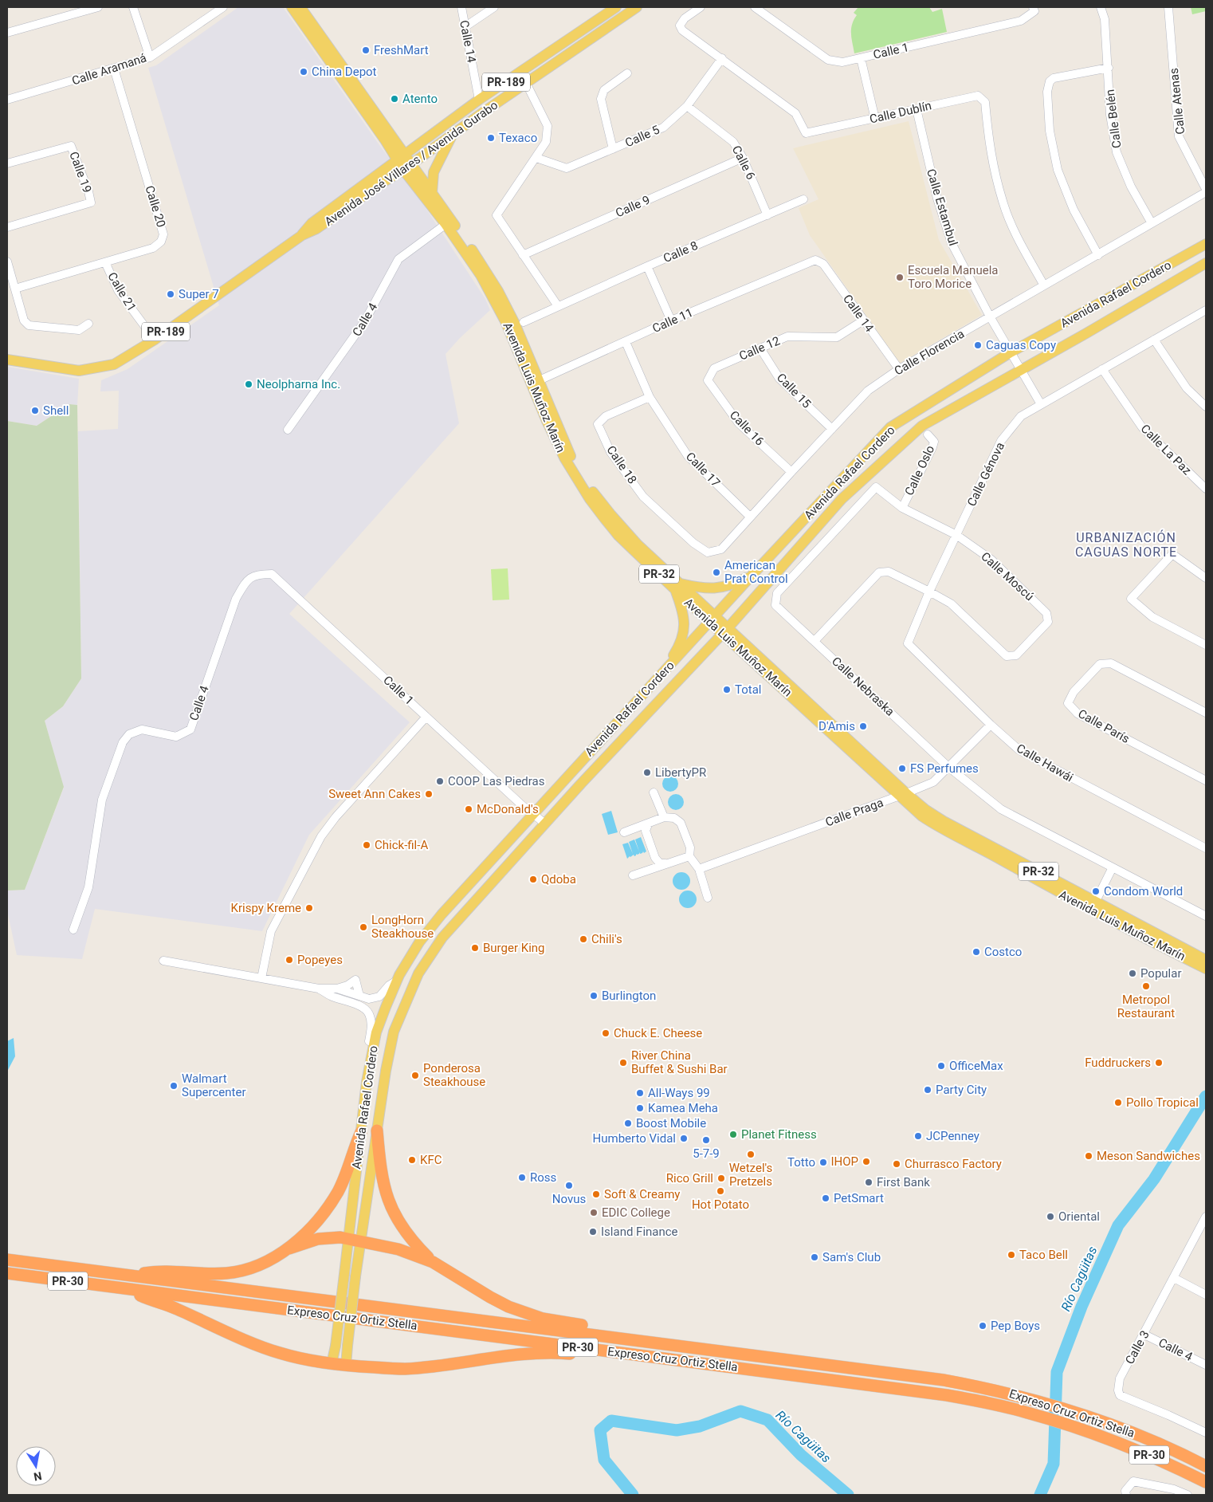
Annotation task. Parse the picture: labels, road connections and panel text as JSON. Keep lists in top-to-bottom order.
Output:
{
  "streets": {
    "highway": ["PR-30", "Expreso Cruz Ortiz Stella"],
    "main road": [
      "PR-189",
      "Avenida José Villares / Avenida Gurabo",
      "Avenida Rafael Cordero",
      "Avenida Luis Muñoz Marín",
      "PR-32"
    ],
    "street": [
      "Calle 14",
      "Calle 1",
      "Calle Aramaná",
      "Calle Atenas",
      "Calle Dublín",
      "Calle Belén",
      "Calle 5",
      "Calle 6",
      "Calle 19",
      "Calle 20",
      "Calle 9",
      "Calle Estambul",
      "Calle 8",
      "Calle 21",
      "Calle 4",
      "Calle 11",
      "Calle 12",
      "Calle Florencia",
      "Calle 15",
      "Calle 16",
      "Calle La Paz",
      "Calle 18",
      "Calle 17",
      "Calle Oslo",
      "Calle Génova",
      "Calle Moscú",
      "Calle Nebraska",
      "Calle París",
      "Calle Hawái",
      "Calle Praga",
      "Calle 3"
    ]
  },
  "crossings": [
    ["Calle 14", "Avenida José Villares / Avenida Gurabo"],
    ["Calle 14", "Calle 11"],
    ["Calle 14", "Calle 12"],
    ["Calle 14", "Calle Florencia"],
    ["Calle 1", "Avenida Rafael Cordero"],
    ["Calle 1", "Calle 4"],
    ["Calle Aramaná", "Calle 20"],
    ["Calle Dublín", "Calle 5"],
    ["Calle Dublín", "Calle Estambul"],
    ["Calle Dublín", "Calle Florencia"],
    ["Calle Belén", "Calle Florencia"],
    ["Calle 5", "Calle 6"],
    ["Calle 6", "Calle 9"],
    ["Calle 6", "Calle 8"],
    ["Avenida José Villares / Avenida Gurabo", "Calle 21"],
    ["Avenida José Villares / Avenida Gurabo", "Avenida Luis Muñoz Marín"],
    ["Calle 20", "Calle 21"],
    ["Calle Estambul", "Avenida Rafael Cordero"],
    ["Calle Estambul", "Calle Florencia"],
    ["Calle Estambul", "Calle Génova"],
    ["Avenida Rafael Cordero", "Avenida Luis Muñoz Marín"],
    ["Calle 4", "Avenida Luis Muñoz Marín"],
    ["Calle 4", "Calle 3"],
    ["Calle 11", "Avenida Luis Muñoz Marín"],
    ["Calle 11", "Calle 17"],
    ["Calle 12", "Calle 15"],
    ["Calle 12", "Calle 16"],
    ["Calle Florencia", "Calle 15"],
    ["Calle Florencia", "Calle 16"],
    ["Calle Florencia", "Calle 18"],
    ["Calle Florencia", "Calle 17"],
    ["Avenida Luis Muñoz Marín", "Calle Praga"],
    ["Calle La Paz", "Calle Génova"],
    ["Calle 18", "Calle 17"],
    ["Calle Oslo", "Calle Moscú"],
    ["Calle Oslo", "Calle Nebraska"],
    ["Calle Génova", "Calle Moscú"],
    ["Calle Génova", "Calle Hawái"],
    ["Calle Moscú", "Calle Nebraska"],
    ["Calle Nebraska", "Calle Praga"],
    ["Calle Hawái", "Calle Praga"]
  ],
  "districts": ["URBANIZACIÓN CAGUAS NORTE"],
  "water": ["Río Cagüitas"],
  "places": [
    "FreshMart",
    "China Depot",
    "Atento",
    "Texaco",
    "Escuela Manuela Toro Morice",
    "Super 7",
    "Caguas Copy",
    "Neolpharna Inc.",
    "Shell",
    "American Prat Control",
    "Total",
    "D'Amis",
    "FS Perfumes",
    "LibertyPR",
    "COOP Las Piedras",
    "Sweet Ann Cakes",
    "McDonald's",
    "Chick-fil-A",
    "Qdoba",
    "Condom World",
    "Krispy Kreme",
    "LongHorn Steakhouse",
    "Chili's",
    "Burger King",
    "Costco",
    "Popeyes",
    "Popular",
    "Metropol Restaurant",
    "Burlington",
    "Chuck E. Cheese",
    "River China Buffet & Sushi Bar",
    "Fuddruckers",
    "OfficeMax",
    "Ponderosa Steakhouse",
    "Walmart Supercenter",
    "Party City",
    "All-Ways 99",
    "Pollo Tropical",
    "Kamea Meha",
    "Boost Mobile",
    "Planet Fitness",
    "JCPenney",
    "Humberto Vidal",
    "5-7-9",
    "Wetzel's Pretzels",
    "Meson Sandwiches",
    "KFC",
    "IHOP",
    "Totto",
    "Churrasco Factory",
    "Ross",
    "Rico Grill",
    "First Bank",
    "Novus",
    "Hot Potato",
    "Soft & Creamy",
    "PetSmart",
    "EDIC College",
    "Oriental",
    "Island Finance",
    "Taco Bell",
    "Sam's Club",
    "Pep Boys"
  ],
  "north": "bottom"
}
